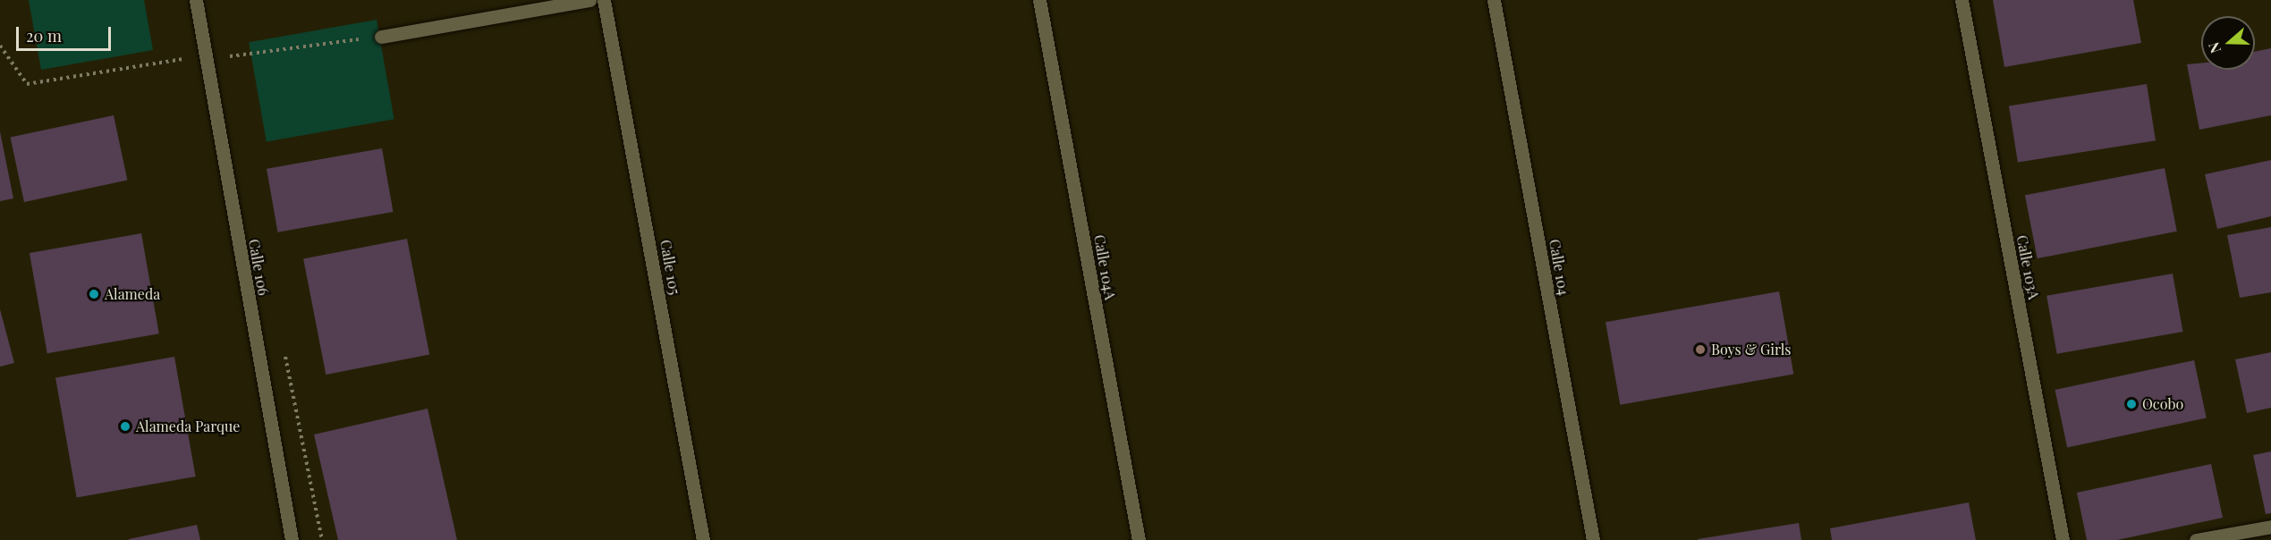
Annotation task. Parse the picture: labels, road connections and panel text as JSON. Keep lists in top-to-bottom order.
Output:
{
  "streets": {
    "street": [
      "Calle 106",
      "Calle 105",
      "Calle 104A",
      "Calle 104",
      "Calle 103A"
    ]
  },
  "places": [
    "Alameda",
    "Boys & Girls",
    "Ocobo",
    "Alameda Parque"
  ],
  "scale_bar": "20 m",
  "north": "left"
}
